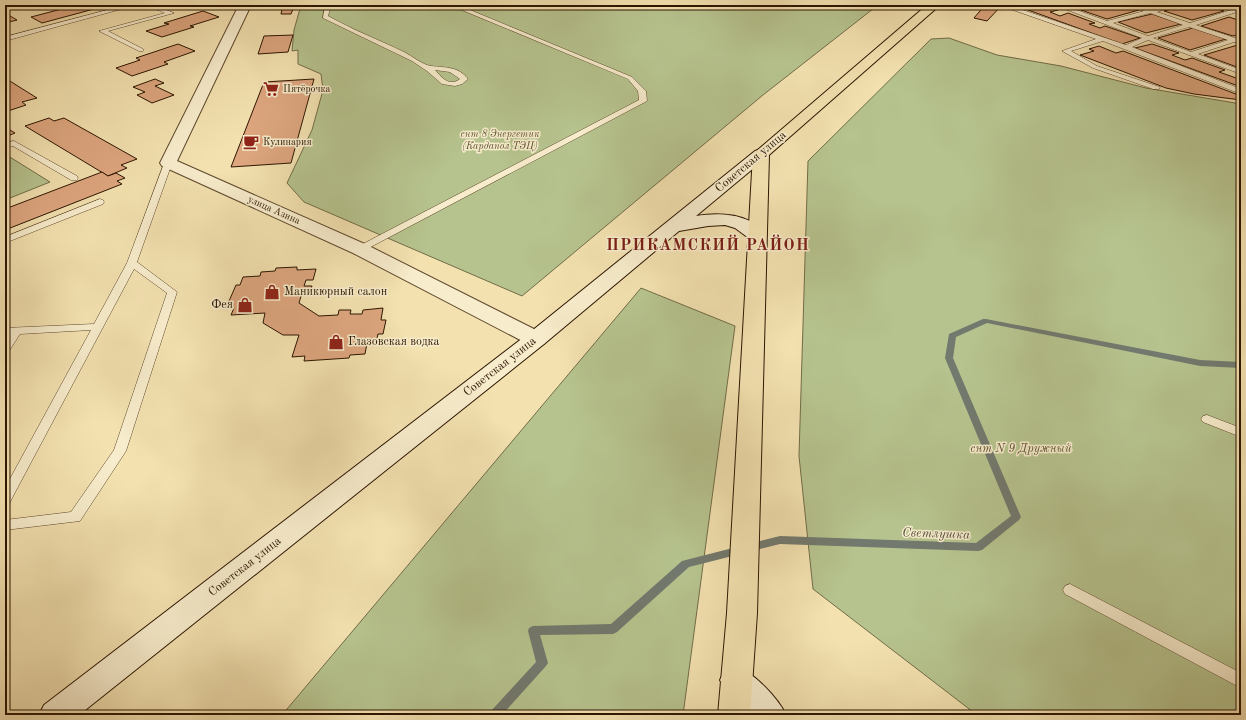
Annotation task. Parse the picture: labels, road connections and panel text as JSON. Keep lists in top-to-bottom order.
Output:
{
  "streets": {
    "main road": ["Советская улица"],
    "street": ["улица Азина"]
  },
  "crossings": [
    ["Советская улица", "улица Азина"]
  ],
  "districts": ["ПРИКАМСКИЙ РАЙОН"],
  "water": ["Светлушка"],
  "parks": ["снт 8 Энергетик (Кардапол ТЭЦ)", "снт N 9 Дружный"],
  "places": {
    "supermarket": ["Пятёрочка"],
    "cafe": ["Кулинария"],
    "shop": ["Маникюрный салон", "Фея", "Глазовская водка"]
  }
}
